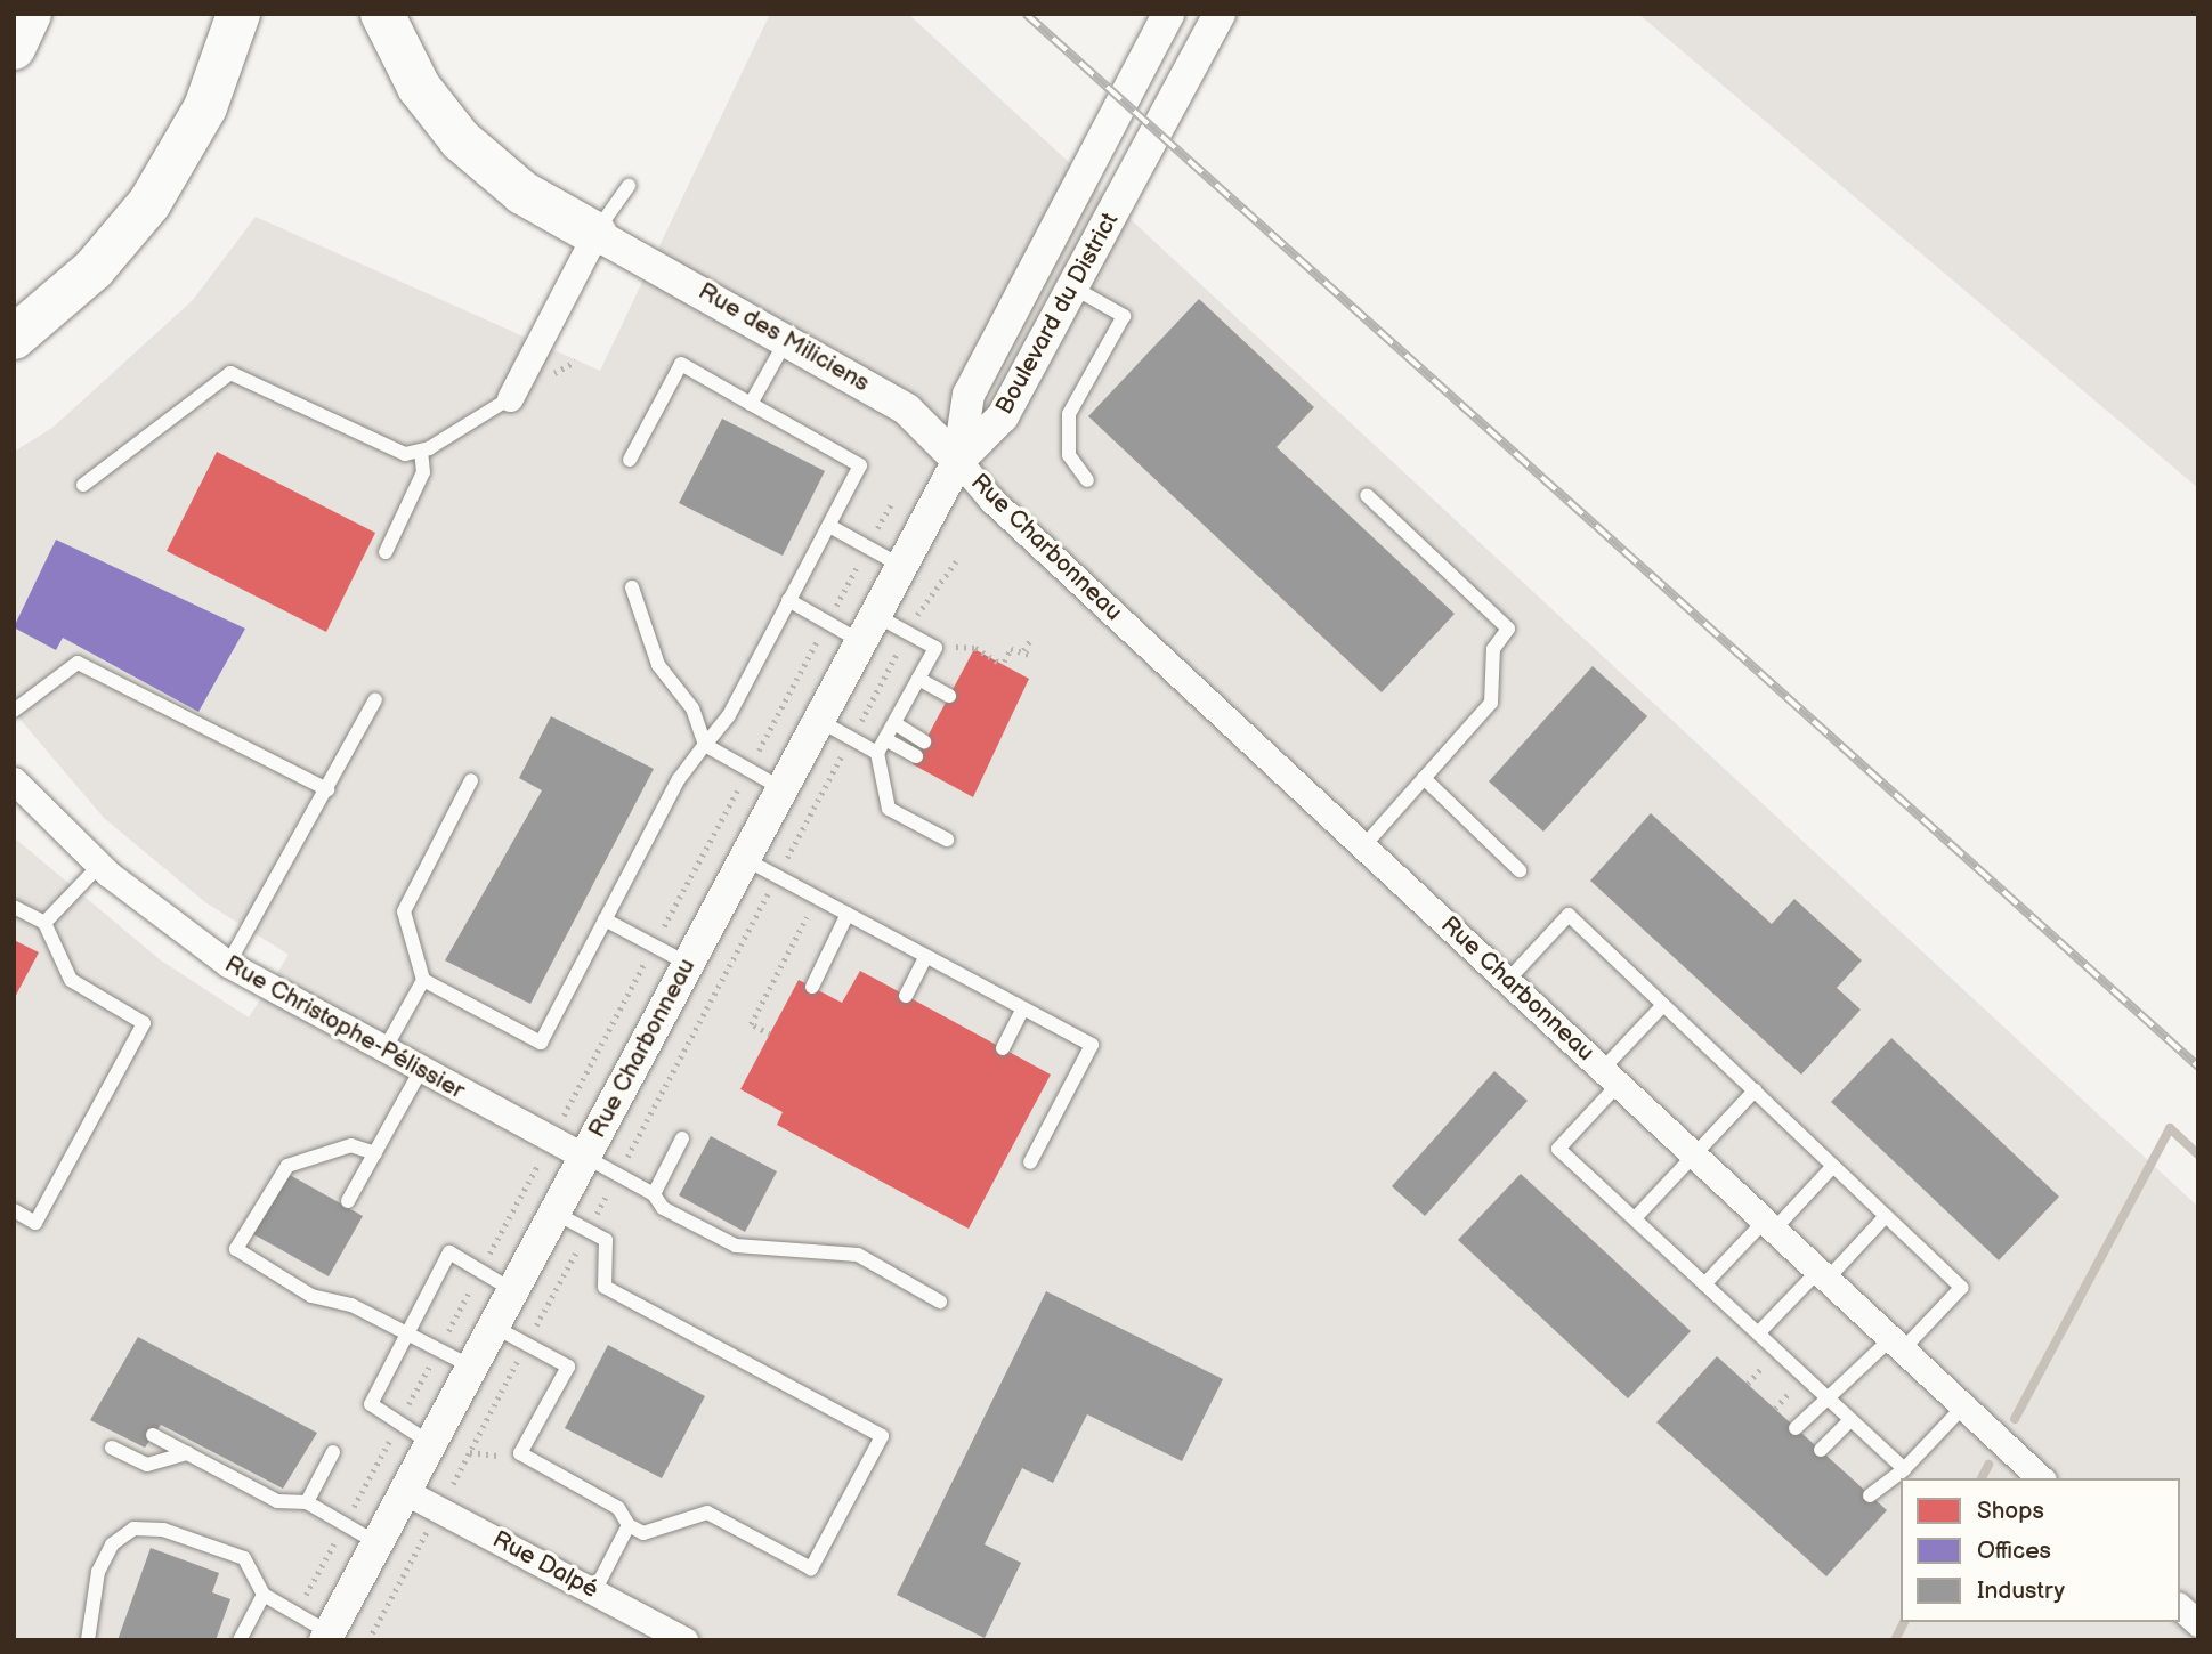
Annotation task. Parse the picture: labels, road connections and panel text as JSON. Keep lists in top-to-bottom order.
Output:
{
  "streets": {
    "street": [
      "Boulevard du District",
      "Rue des Miliciens",
      "Rue Charbonneau",
      "Rue Christophe-Pélissier",
      "Rue Dalpé"
    ]
  },
  "crossings": [
    ["Boulevard du District", "Rue des Miliciens"],
    ["Boulevard du District", "Rue Charbonneau"],
    ["Rue des Miliciens", "Rue Charbonneau"],
    ["Rue Charbonneau", "Rue Christophe-Pélissier"],
    ["Rue Charbonneau", "Rue Dalpé"]
  ],
  "legend": ["Shops", "Offices", "Industry"]
}
